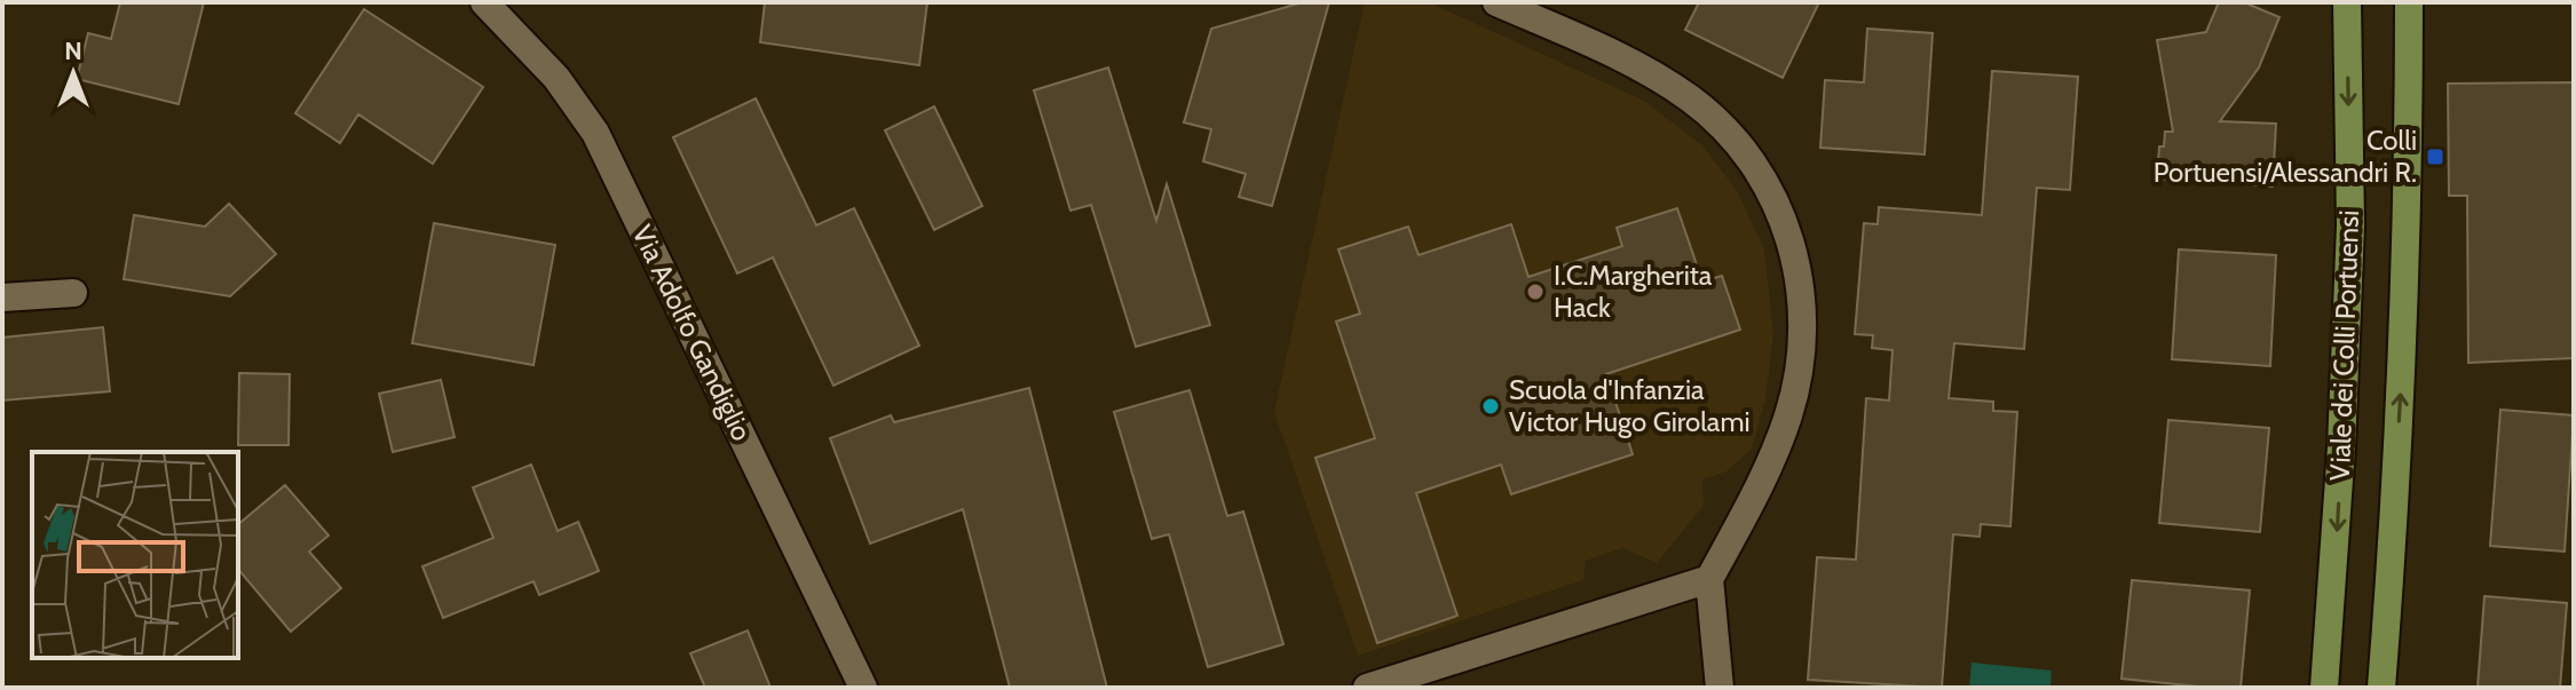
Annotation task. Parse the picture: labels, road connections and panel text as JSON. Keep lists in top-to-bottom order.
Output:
{
  "streets": {
    "main road": ["Viale dei Colli Portuensi"],
    "street": ["Via Adolfo Gandiglio"]
  },
  "places": {
    "transit": ["Colli Portuensi/Alessandri R."],
    "other": ["I.C.Margherita Hack", "Scuola d'Infanzia Victor Hugo Girolami"]
  },
  "north": "top"
}
